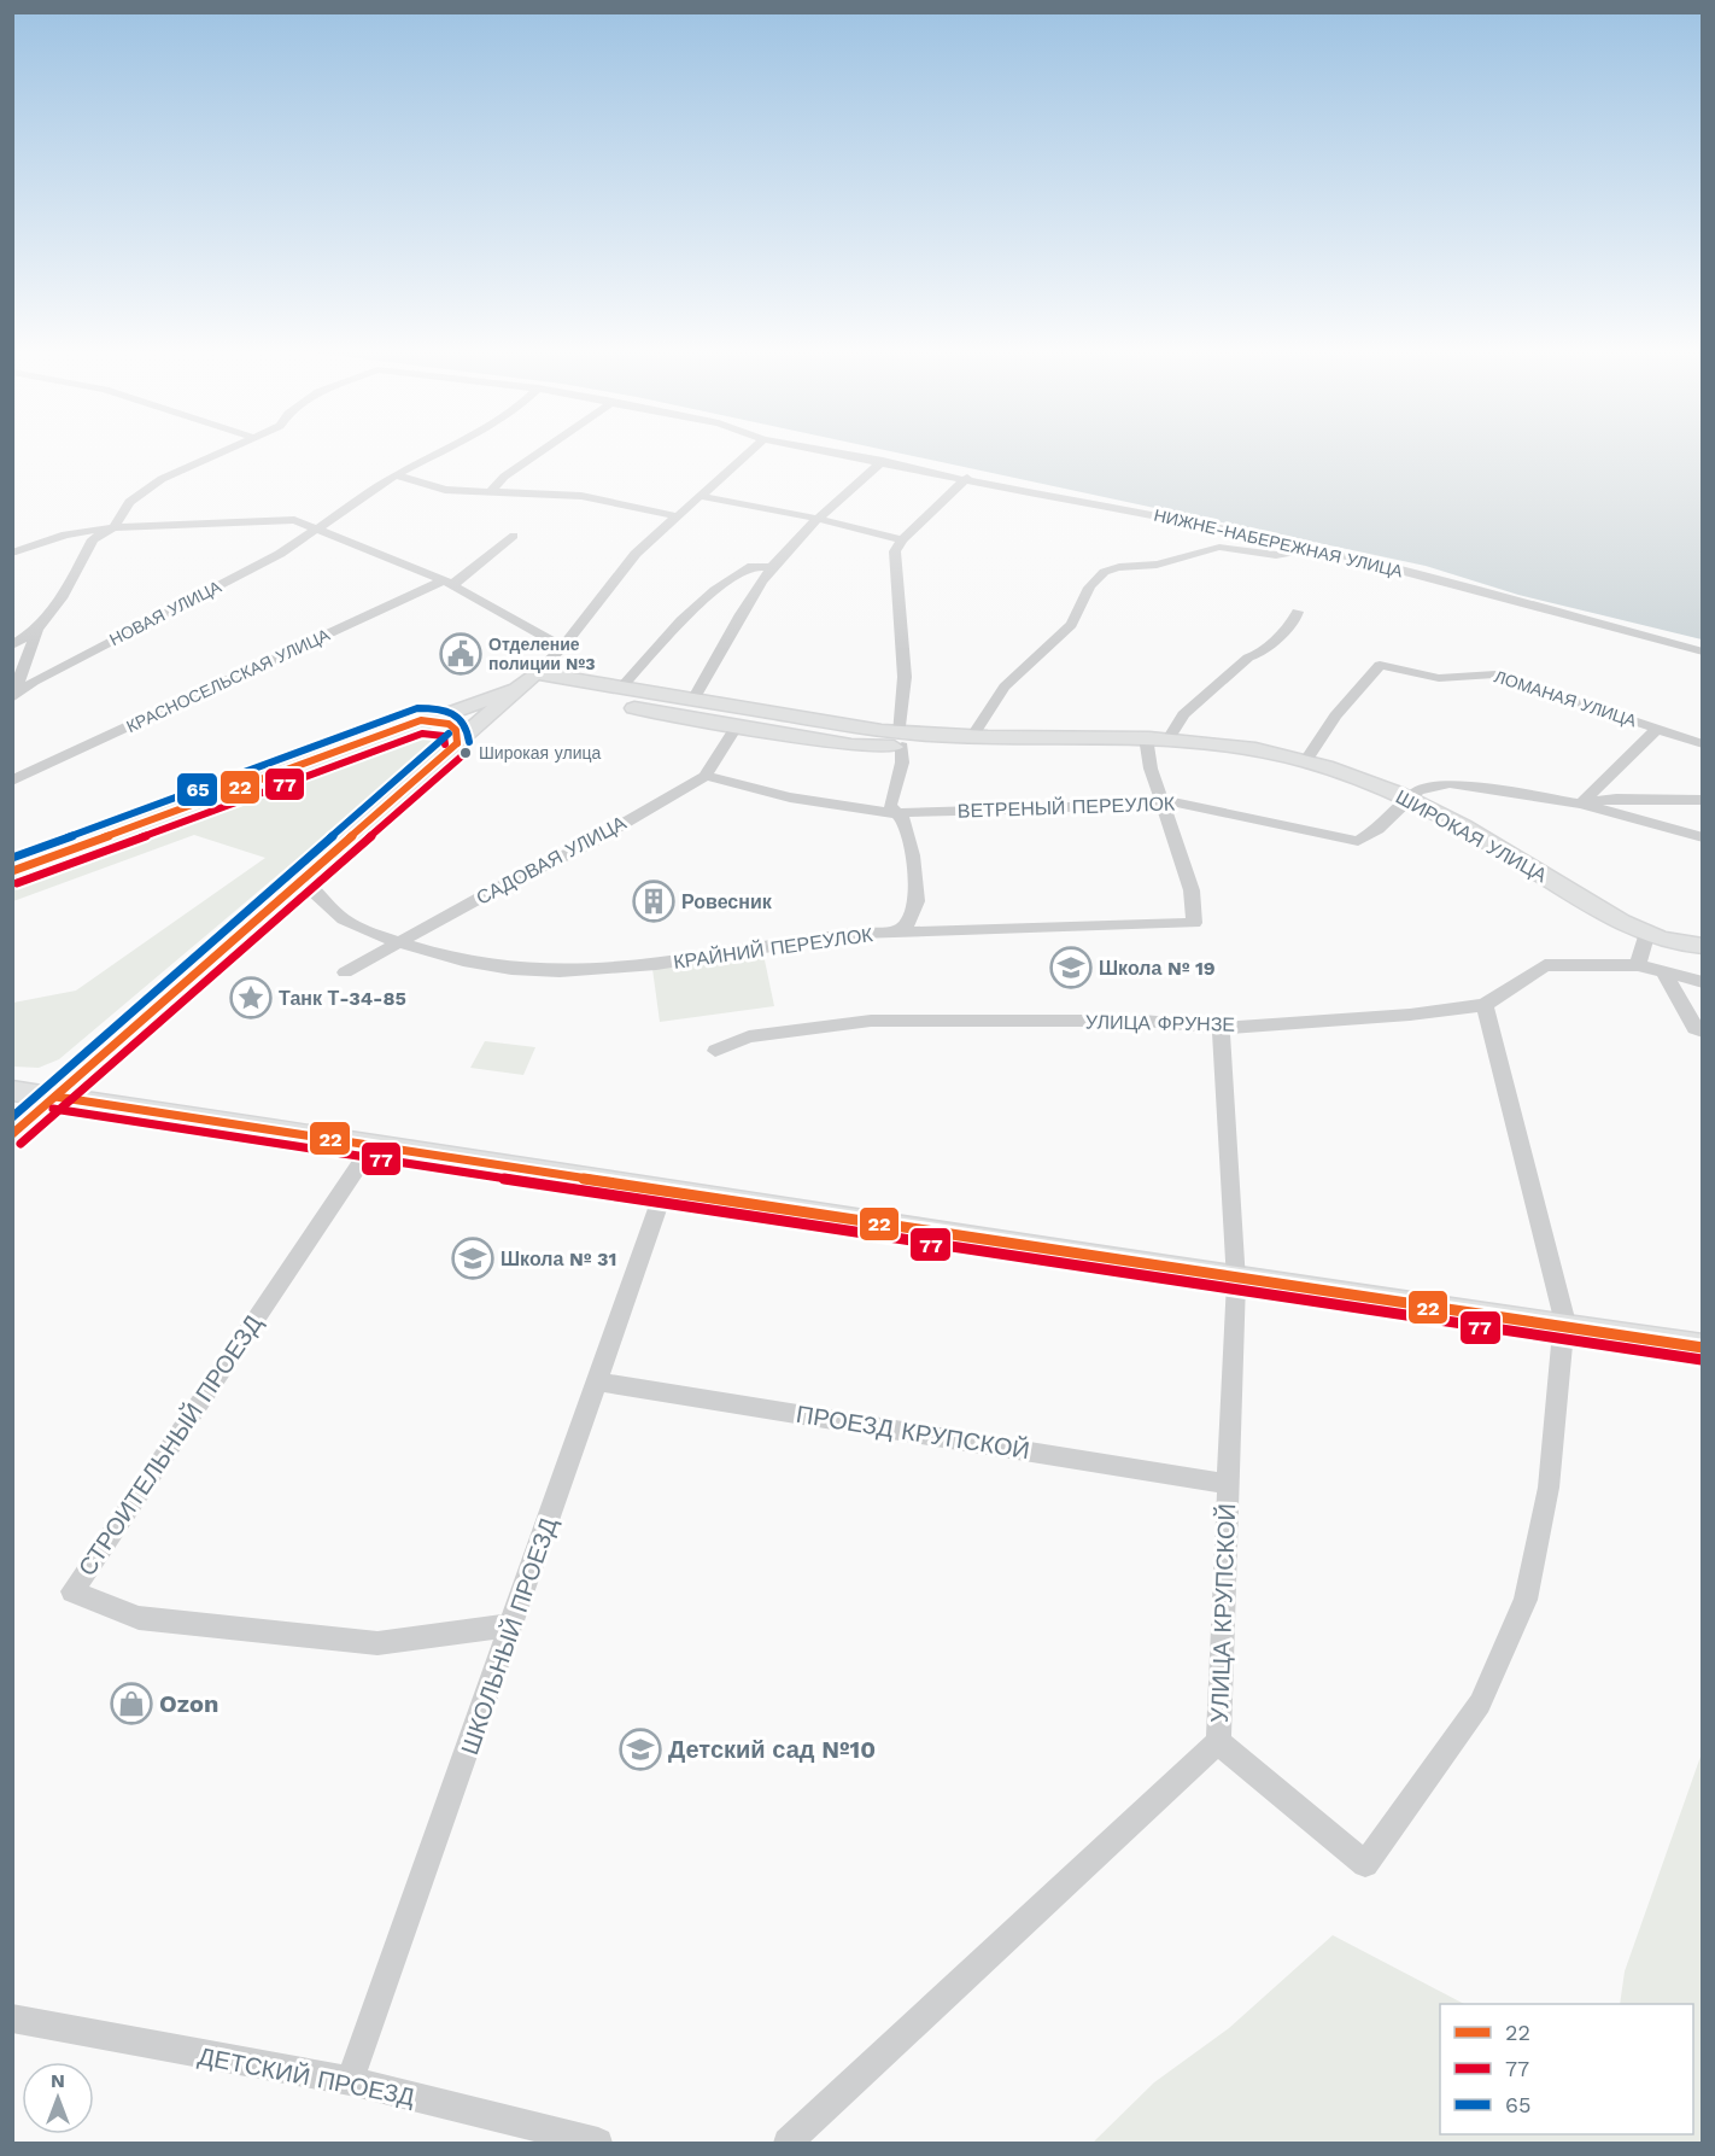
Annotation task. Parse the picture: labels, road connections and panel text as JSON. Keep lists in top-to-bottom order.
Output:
{
  "streets": {
    "street": [
      "НИЖНЕ-НАБЕРЕЖНАЯ УЛИЦА",
      "НОВАЯ УЛИЦА",
      "КРАСНОСЕЛЬСКАЯ УЛИЦА",
      "ЛОМАНАЯ УЛИЦА",
      "ВЕТРЕНЫЙ ПЕРЕУЛОК",
      "ШИРОКАЯ УЛИЦА",
      "САДОВАЯ УЛИЦА",
      "КРАЙНИЙ ПЕРЕУЛОК",
      "УЛИЦА ФРУНЗЕ",
      "ПРОЕЗД КРУПСКОЙ",
      "СТРОИТЕЛЬНЫЙ ПРОЕЗД",
      "УЛИЦА КРУПСКОЙ",
      "ШКОЛЬНЫЙ ПРОЕЗД",
      "ДЕТСКИЙ ПРОЕЗД"
    ]
  },
  "crossings": [
    ["ВЕТРЕНЫЙ ПЕРЕУЛОК", "ШИРОКАЯ УЛИЦА"],
    ["ВЕТРЕНЫЙ ПЕРЕУЛОК", "САДОВАЯ УЛИЦА"],
    ["ВЕТРЕНЫЙ ПЕРЕУЛОК", "КРАЙНИЙ ПЕРЕУЛОК"],
    ["ШИРОКАЯ УЛИЦА", "САДОВАЯ УЛИЦА"],
    ["САДОВАЯ УЛИЦА", "КРАЙНИЙ ПЕРЕУЛОК"],
    ["УЛИЦА ФРУНЗЕ", "УЛИЦА КРУПСКОЙ"],
    ["ПРОЕЗД КРУПСКОЙ", "УЛИЦА КРУПСКОЙ"],
    ["ПРОЕЗД КРУПСКОЙ", "ШКОЛЬНЫЙ ПРОЕЗД"],
    ["СТРОИТЕЛЬНЫЙ ПРОЕЗД", "ШКОЛЬНЫЙ ПРОЕЗД"],
    ["ШКОЛЬНЫЙ ПРОЕЗД", "ДЕТСКИЙ ПРОЕЗД"]
  ],
  "places": {
    "public building": ["Отделение полиции №3"],
    "other": ["Широкая улица"],
    "building": ["Ровесник"],
    "school or university": ["Школа № 19", "Школа № 31", "Детский сад №10"],
    "place": ["Танк Т-34-85"],
    "shop": ["Ozon"]
  },
  "lines": ["transit line 65", "transit line 22", "transit line 77"],
  "legend": ["22", "77", "65"],
  "north": "top"
}
